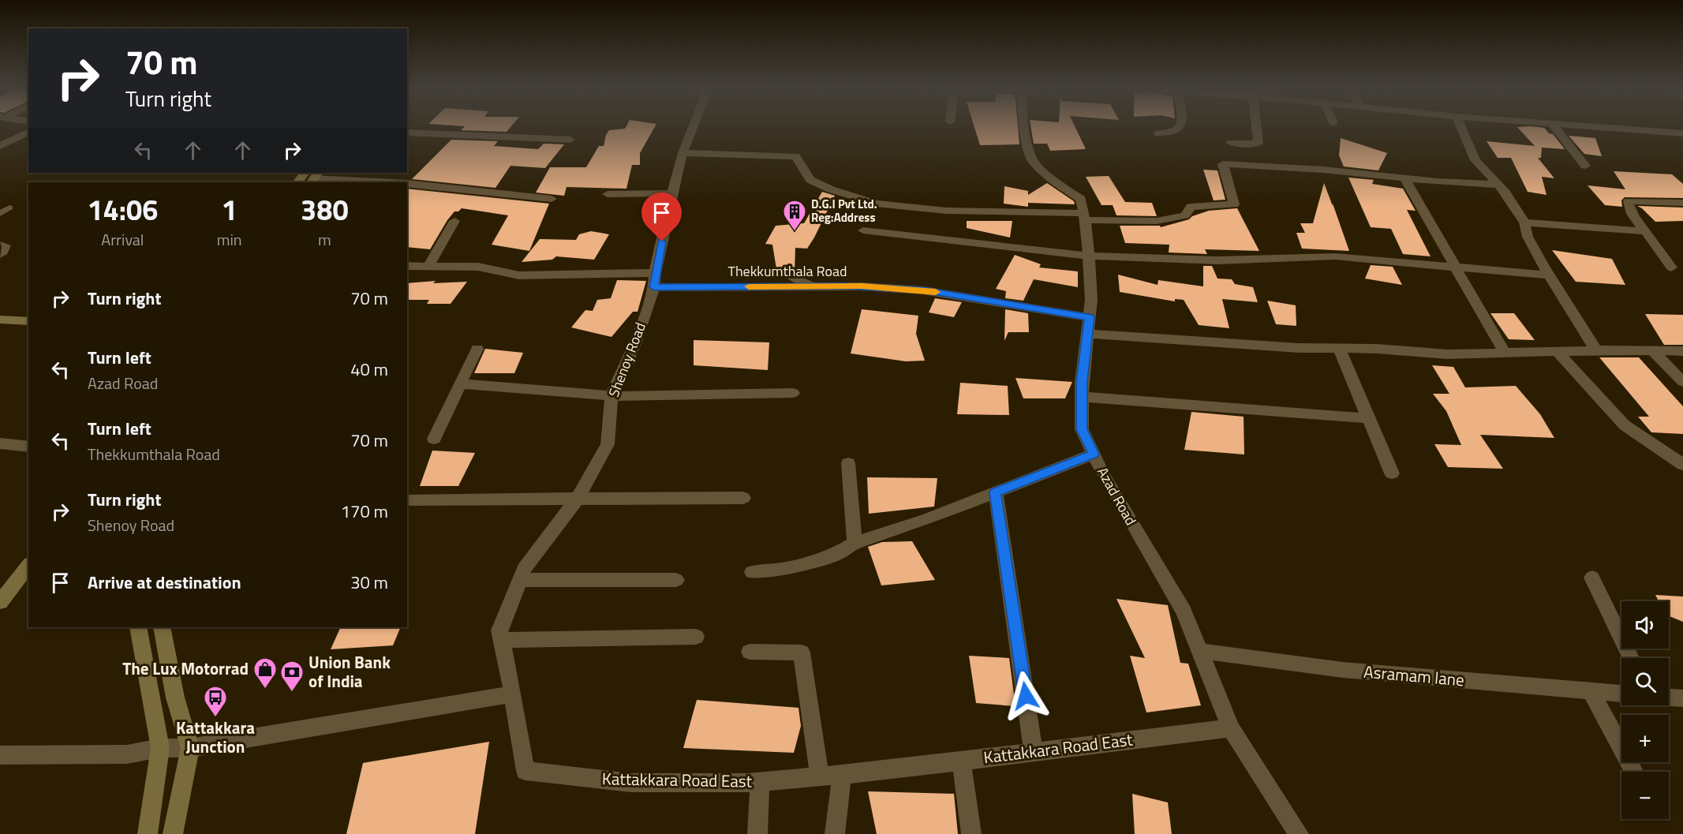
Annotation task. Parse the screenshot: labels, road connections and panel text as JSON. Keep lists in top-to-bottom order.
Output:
{
  "streets": {
    "street": [
      "Thekkumthala Road",
      "Shenoy Road",
      "Azad Road",
      "Asramam lane",
      "Kattakkara Road East"
    ]
  },
  "crossings": [
    ["Thekkumthala Road", "Shenoy Road"],
    ["Thekkumthala Road", "Azad Road"],
    ["Shenoy Road", "Kattakkara Road East"],
    ["Azad Road", "Asramam lane"],
    ["Azad Road", "Kattakkara Road East"]
  ],
  "places": {
    "building": ["D.G.I Pvt Ltd. Reg:Address"],
    "shop": ["The Lux Motorrad"],
    "bank": ["Union Bank of India"],
    "bus stop": ["Kattakkara Junction"]
  },
  "page": {
    "turn": ["70 m", "Turn right"],
    "eta": [
      "14:06",
      "Arrival",
      "1",
      "min",
      "380",
      "m"
    ],
    "list": [
      {
        "name": "Turn right",
        "value": "70 m"
      },
      {
        "name": "Turn left",
        "note": "Azad Road",
        "value": "40 m"
      },
      {
        "name": "Turn left",
        "note": "Thekkumthala Road",
        "value": "70 m"
      },
      {
        "name": "Turn right",
        "note": "Shenoy Road",
        "value": "170 m"
      },
      {
        "name": "Arrive at destination",
        "value": "30 m"
      }
    ],
    "map_buttons": ["+", "−"]
  }
}
